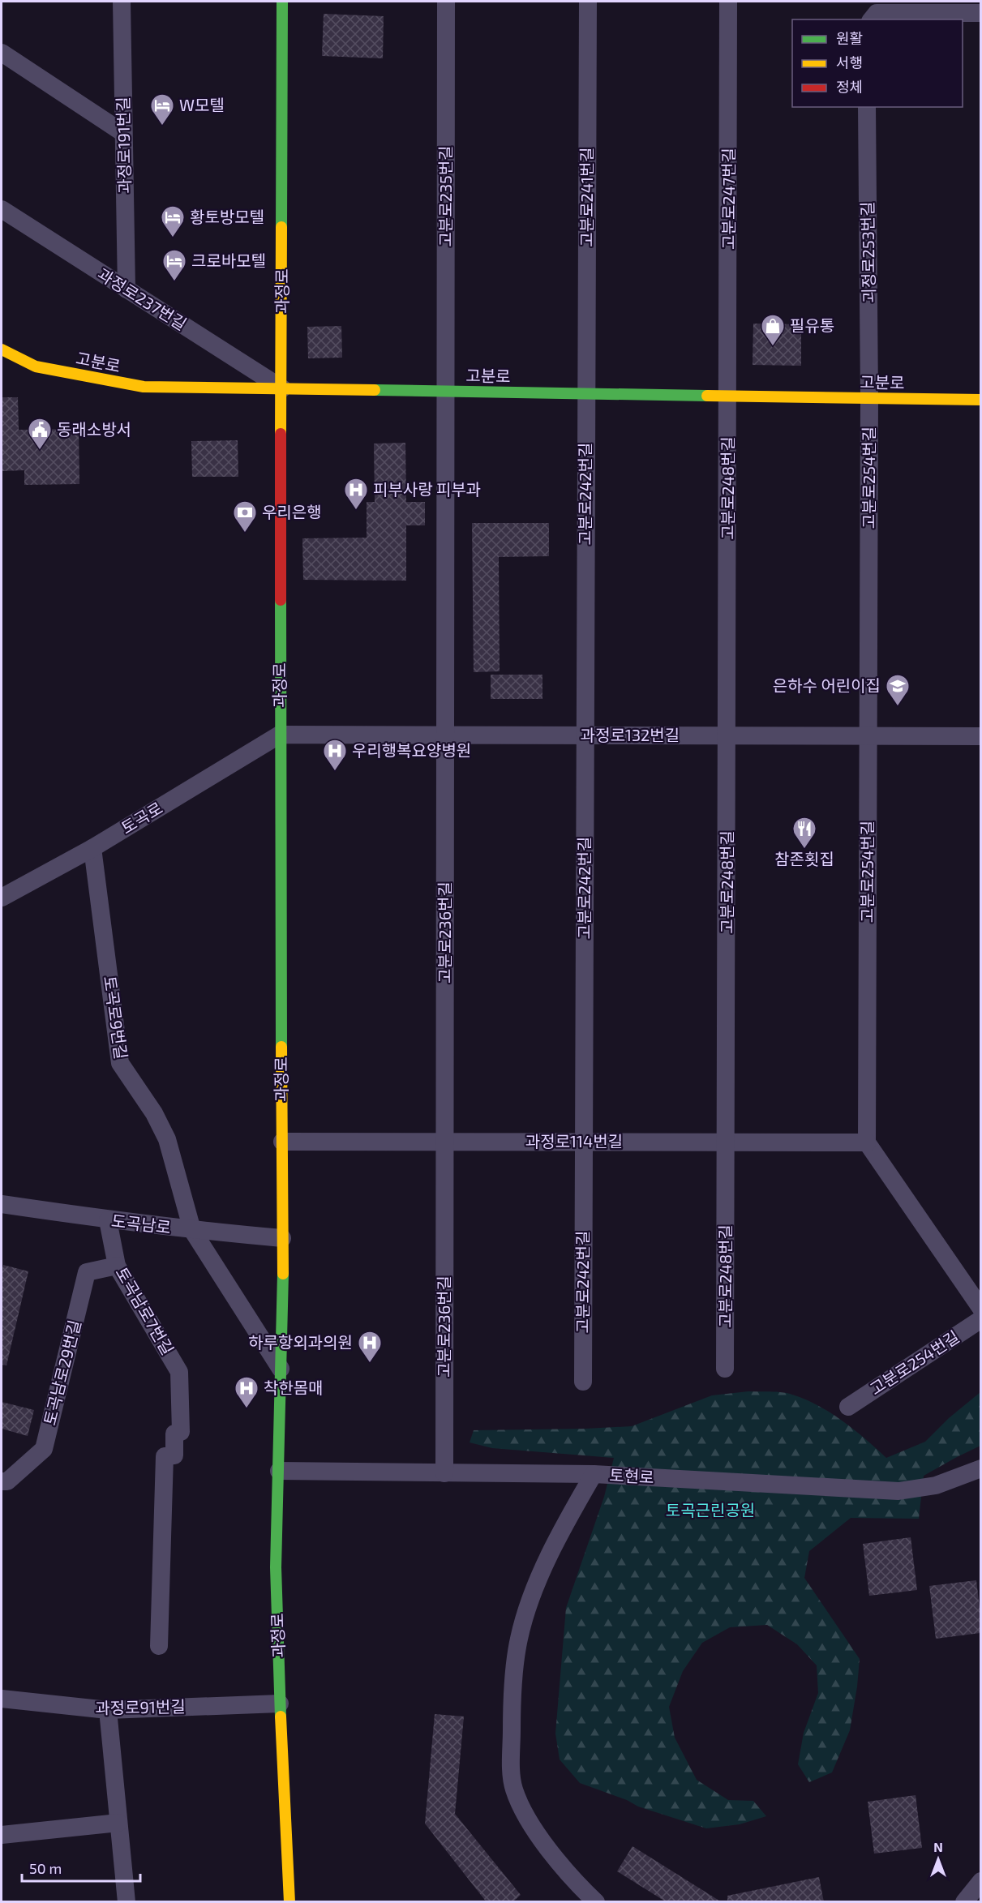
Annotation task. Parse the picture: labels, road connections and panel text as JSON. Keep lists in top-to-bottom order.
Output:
{
  "streets": {
    "main road": ["과정로", "고분로"],
    "street": [
      "과정로191번길",
      "고분로235번길",
      "고분로241번길",
      "고분로247번길",
      "괴정로253번길",
      "과정로237번길",
      "고분로254번길",
      "고분로248번길",
      "고분로242번길",
      "과정로132번길",
      "토곡로",
      "고분로236번길",
      "토곡로9번길",
      "과정로114번길",
      "도곡남로",
      "토곡남로7번길",
      "토곡남로29번길",
      "토현로",
      "과정로91번길"
    ]
  },
  "crossings": [
    ["과정로191번길", "과정로237번길"],
    ["고분로235번길", "고분로"],
    ["고분로235번길", "고분로236번길"],
    ["고분로241번길", "고분로"],
    ["고분로241번길", "고분로242번길"],
    ["고분로247번길", "고분로"],
    ["고분로247번길", "고분로248번길"],
    ["괴정로253번길", "고분로"],
    ["괴정로253번길", "고분로254번길"],
    ["과정로", "과정로237번길"],
    ["과정로", "고분로"],
    ["과정로", "과정로132번길"],
    ["과정로", "토곡로"],
    ["과정로", "과정로114번길"],
    ["과정로", "도곡남로"],
    ["과정로", "토현로"],
    ["과정로", "과정로91번길"],
    ["과정로237번길", "고분로"],
    ["고분로", "고분로254번길"],
    ["고분로", "고분로248번길"],
    ["고분로", "고분로242번길"],
    ["고분로", "고분로236번길"],
    ["고분로254번길", "과정로132번길"],
    ["고분로254번길", "과정로114번길"],
    ["고분로248번길", "과정로132번길"],
    ["고분로248번길", "과정로114번길"],
    ["고분로242번길", "과정로132번길"],
    ["고분로242번길", "과정로114번길"],
    ["과정로132번길", "토곡로"],
    ["과정로132번길", "고분로236번길"],
    ["토곡로", "토곡로9번길"],
    ["고분로236번길", "과정로114번길"],
    ["고분로236번길", "토현로"],
    ["토곡로9번길", "도곡남로"],
    ["도곡남로", "토곡남로7번길"],
    ["토곡남로7번길", "토곡남로29번길"]
  ],
  "parks": ["토곡근린공원"],
  "places": {
    "hotel": ["W모텔", "황토방모텔", "크로바모텔"],
    "shop": ["필유통"],
    "public building": ["동래소방서"],
    "hospital": [
      "피부사랑 피부과",
      "우리행복요양병원",
      "하루항외과의원",
      "착한몸매"
    ],
    "bank": ["우리은행"],
    "school or university": ["은하수 어린이집"],
    "restaurant": ["참존횟집"]
  },
  "legend": ["원활", "서행", "정체"],
  "scale_bar": "50 m",
  "north": "top"
}
